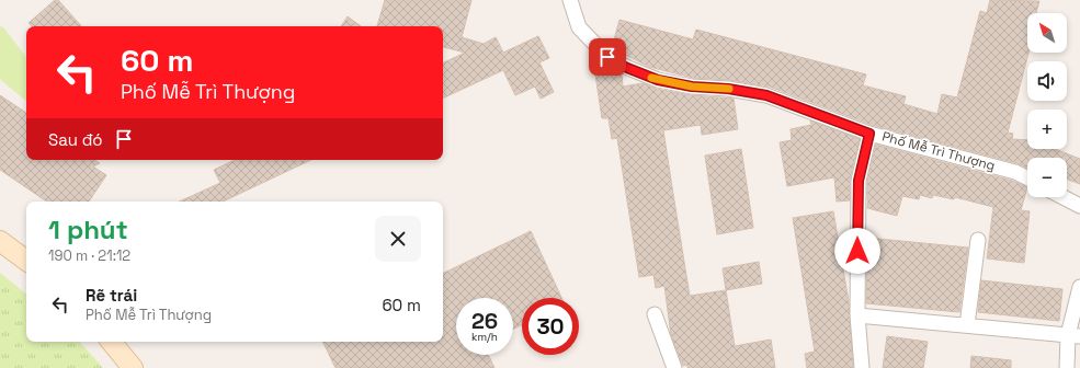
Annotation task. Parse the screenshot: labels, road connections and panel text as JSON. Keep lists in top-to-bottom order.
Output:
{
  "streets": {
    "street": ["Phố Mễ Trì Thượng"]
  },
  "north": "top left",
  "page": {
    "map_buttons": ["+", "−"],
    "turn": ["60 m", "Phố Mễ Trì Thượng"],
    "then": "Sau đó",
    "heading": ["1 phút", "190 m · 21:12"],
    "list": [
      {
        "name": "Rẽ trái",
        "note": "Phố Mễ Trì Thượng",
        "value": "60 m"
      }
    ],
    "speed": "26 km/h",
    "limit": "30"
  }
}
